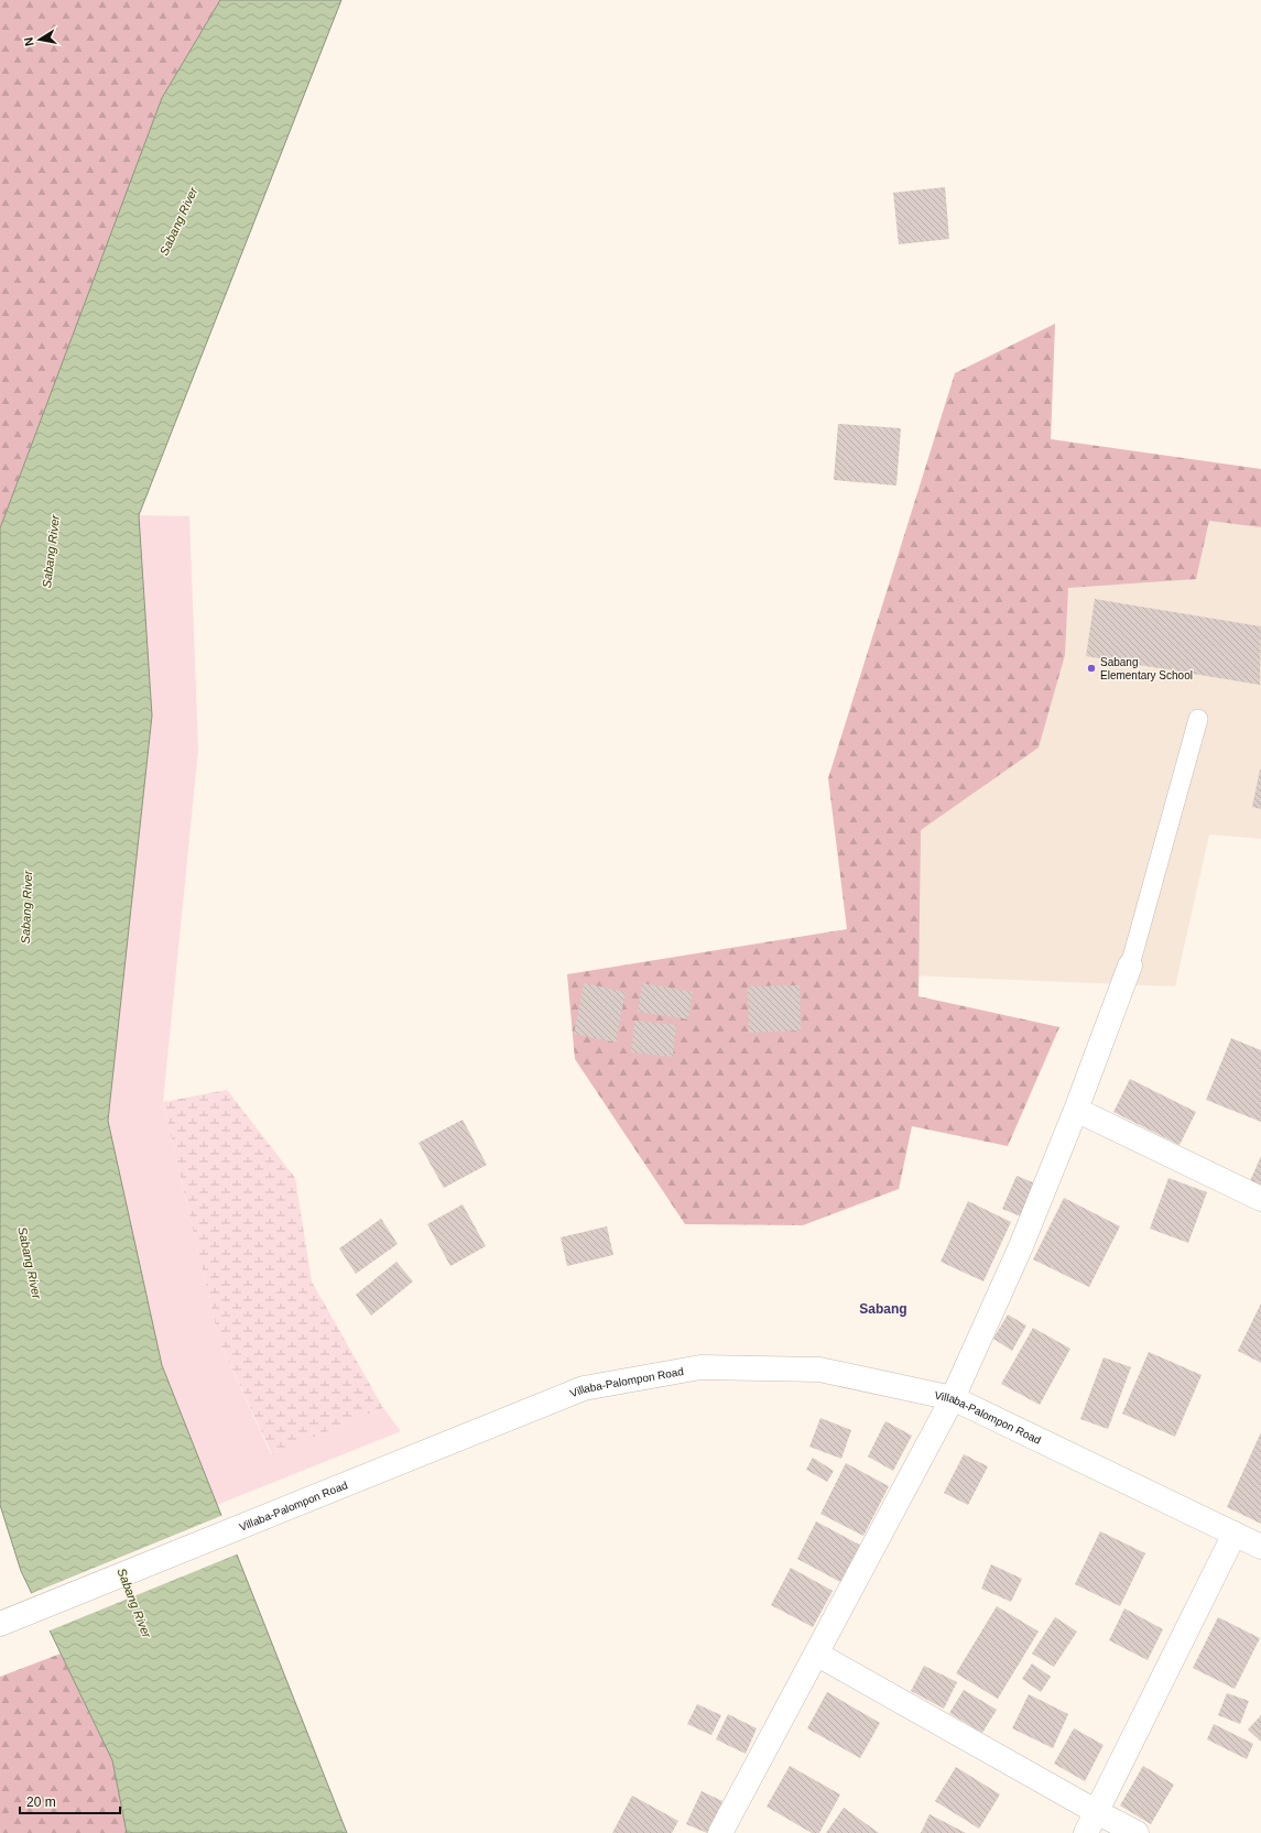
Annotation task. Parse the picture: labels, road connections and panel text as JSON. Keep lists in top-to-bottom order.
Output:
{
  "streets": {
    "street": ["Villaba-Palompon Road"]
  },
  "districts": ["Sabang"],
  "water": ["Sabang River"],
  "places": ["Sabang Elementary School"],
  "scale_bar": "20 m",
  "north": "left"
}
